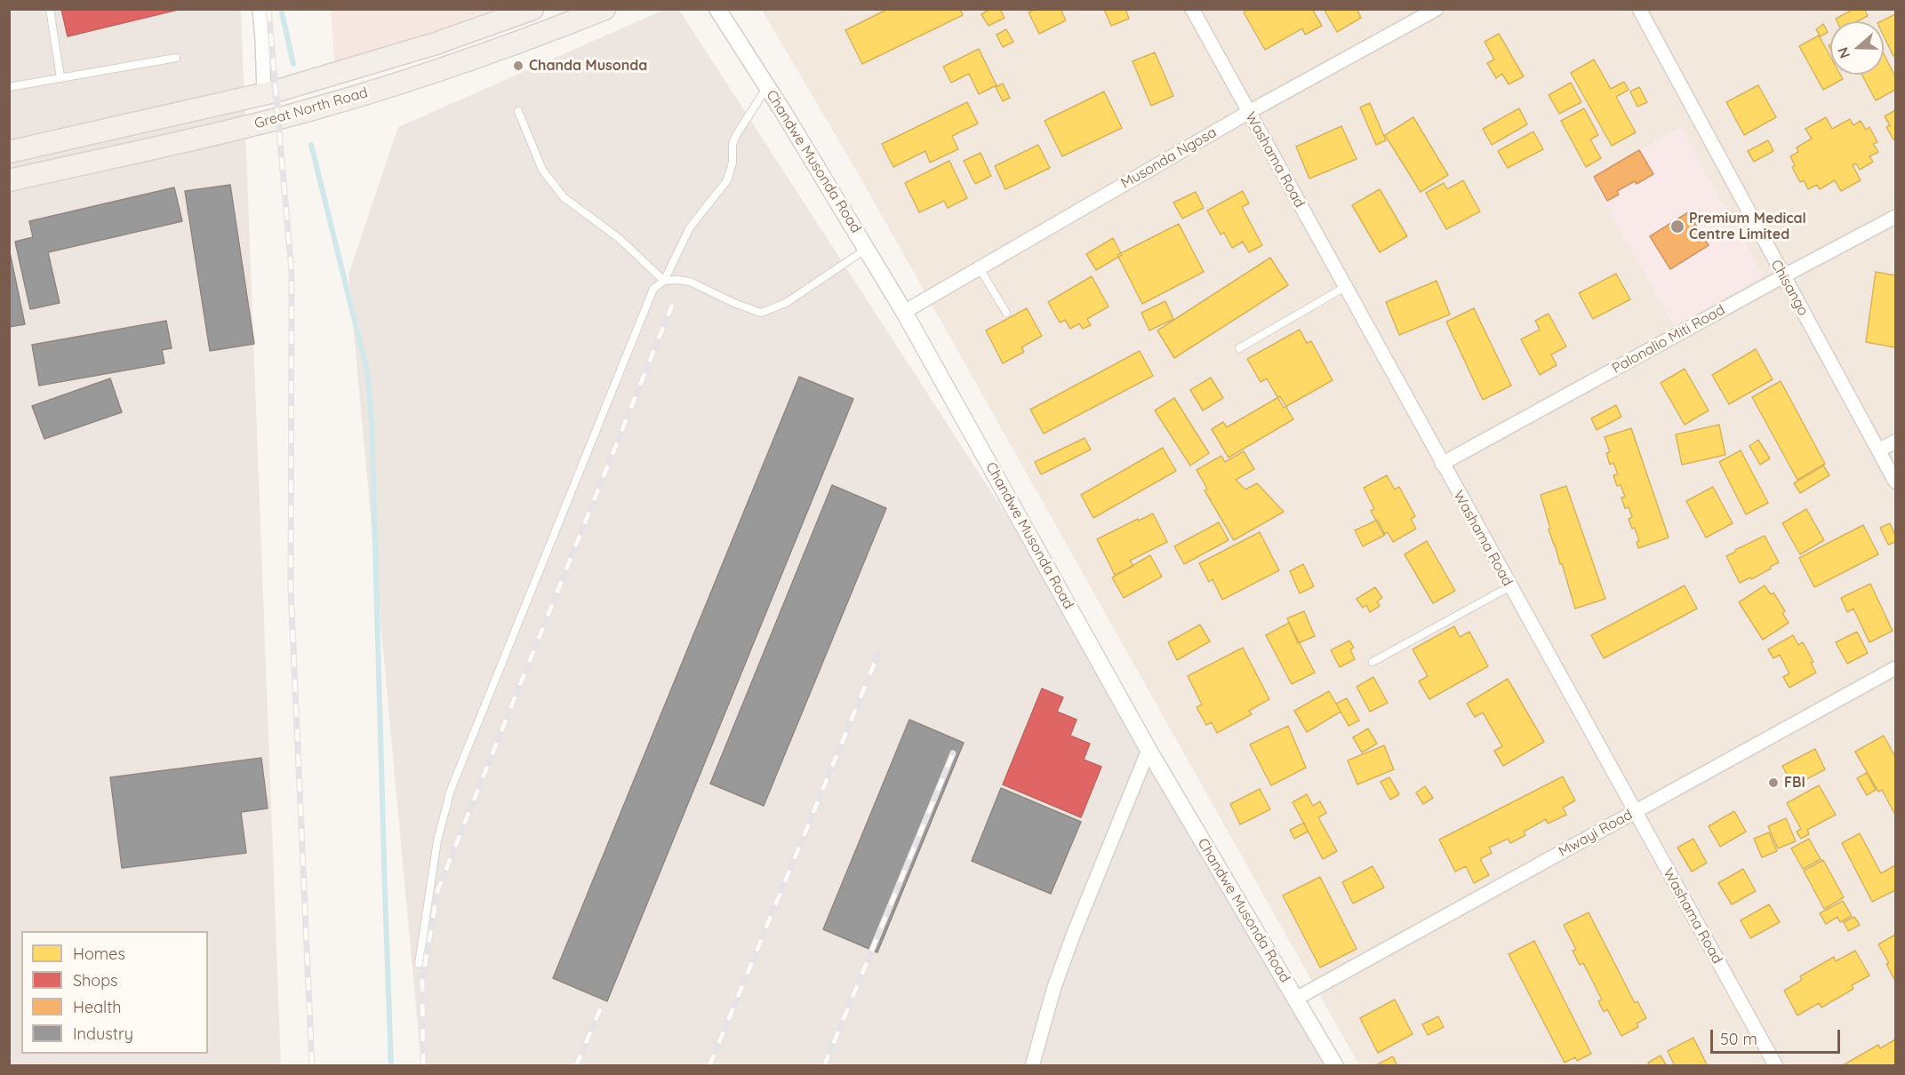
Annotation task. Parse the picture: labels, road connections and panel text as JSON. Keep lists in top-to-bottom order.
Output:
{
  "streets": {
    "main road": ["Great North Road"],
    "street": [
      "Musonda Ngosa",
      "Washama Road",
      "Chandwe Musonda Road",
      "Chisango",
      "Palonalio Miti Road",
      "Mwayi Road"
    ]
  },
  "crossings": [
    ["Musonda Ngosa", "Washama Road"],
    ["Musonda Ngosa", "Chandwe Musonda Road"],
    ["Washama Road", "Palonalio Miti Road"],
    ["Washama Road", "Mwayi Road"],
    ["Chandwe Musonda Road", "Mwayi Road"],
    ["Chisango", "Palonalio Miti Road"]
  ],
  "places": ["Chanda Musonda", "Premium Medical Centre Limited", "FBI"],
  "legend": [
    "Homes",
    "Shops",
    "Health",
    "Industry"
  ],
  "scale_bar": "50 m",
  "north": "left"
}
